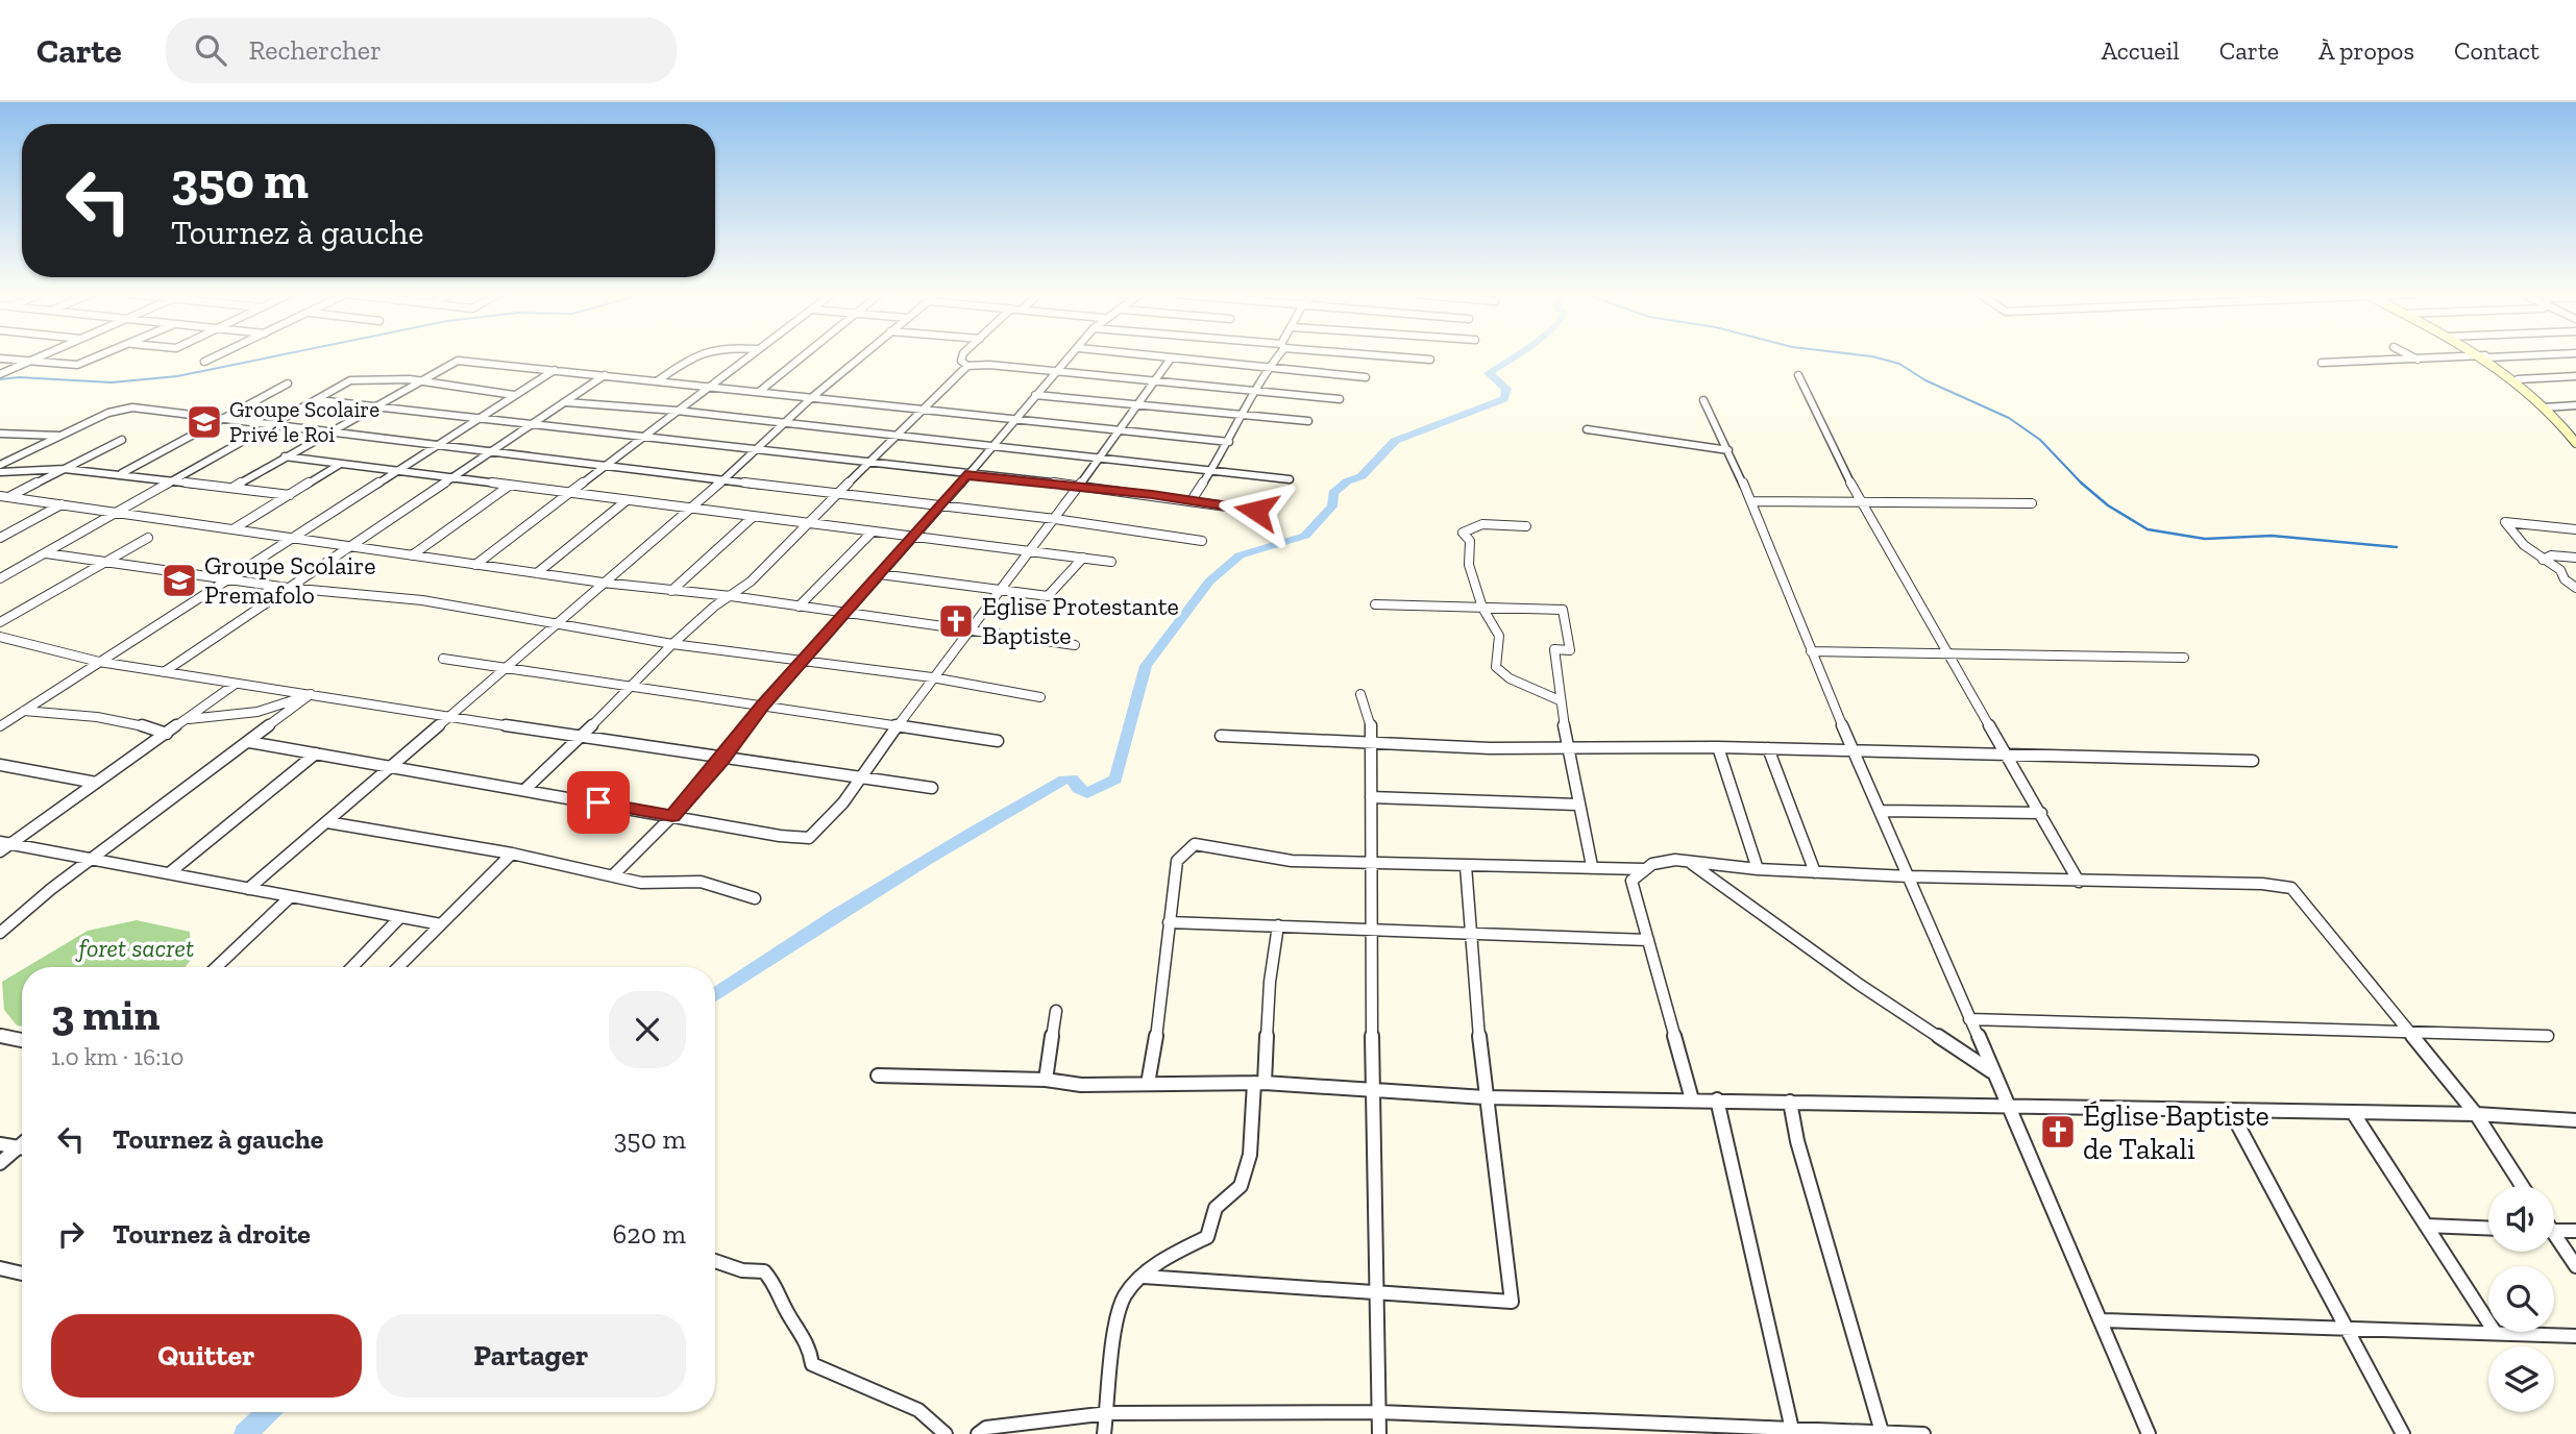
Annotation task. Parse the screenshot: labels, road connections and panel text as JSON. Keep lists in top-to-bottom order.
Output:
{
  "parks": ["foret sacret"],
  "places": {
    "school or university": ["Groupe Scolaire Privé le Roi", "Groupe Scolaire Premafolo"],
    "church": ["Eglise Protestante Baptiste", "Église Baptiste de Takali"]
  },
  "page": {
    "header": "Carte",
    "search": "Rechercher",
    "nav": [
      "Accueil",
      "Carte",
      "À propos",
      "Contact"
    ],
    "turn": ["350 m", "Tournez à gauche"],
    "heading": ["3 min", "1.0 km · 16:10"],
    "list": [
      {
        "name": "Tournez à gauche",
        "value": "350 m"
      },
      {
        "name": "Tournez à droite",
        "value": "620 m"
      }
    ],
    "buttons": ["Quitter", "Partager"]
  }
}
